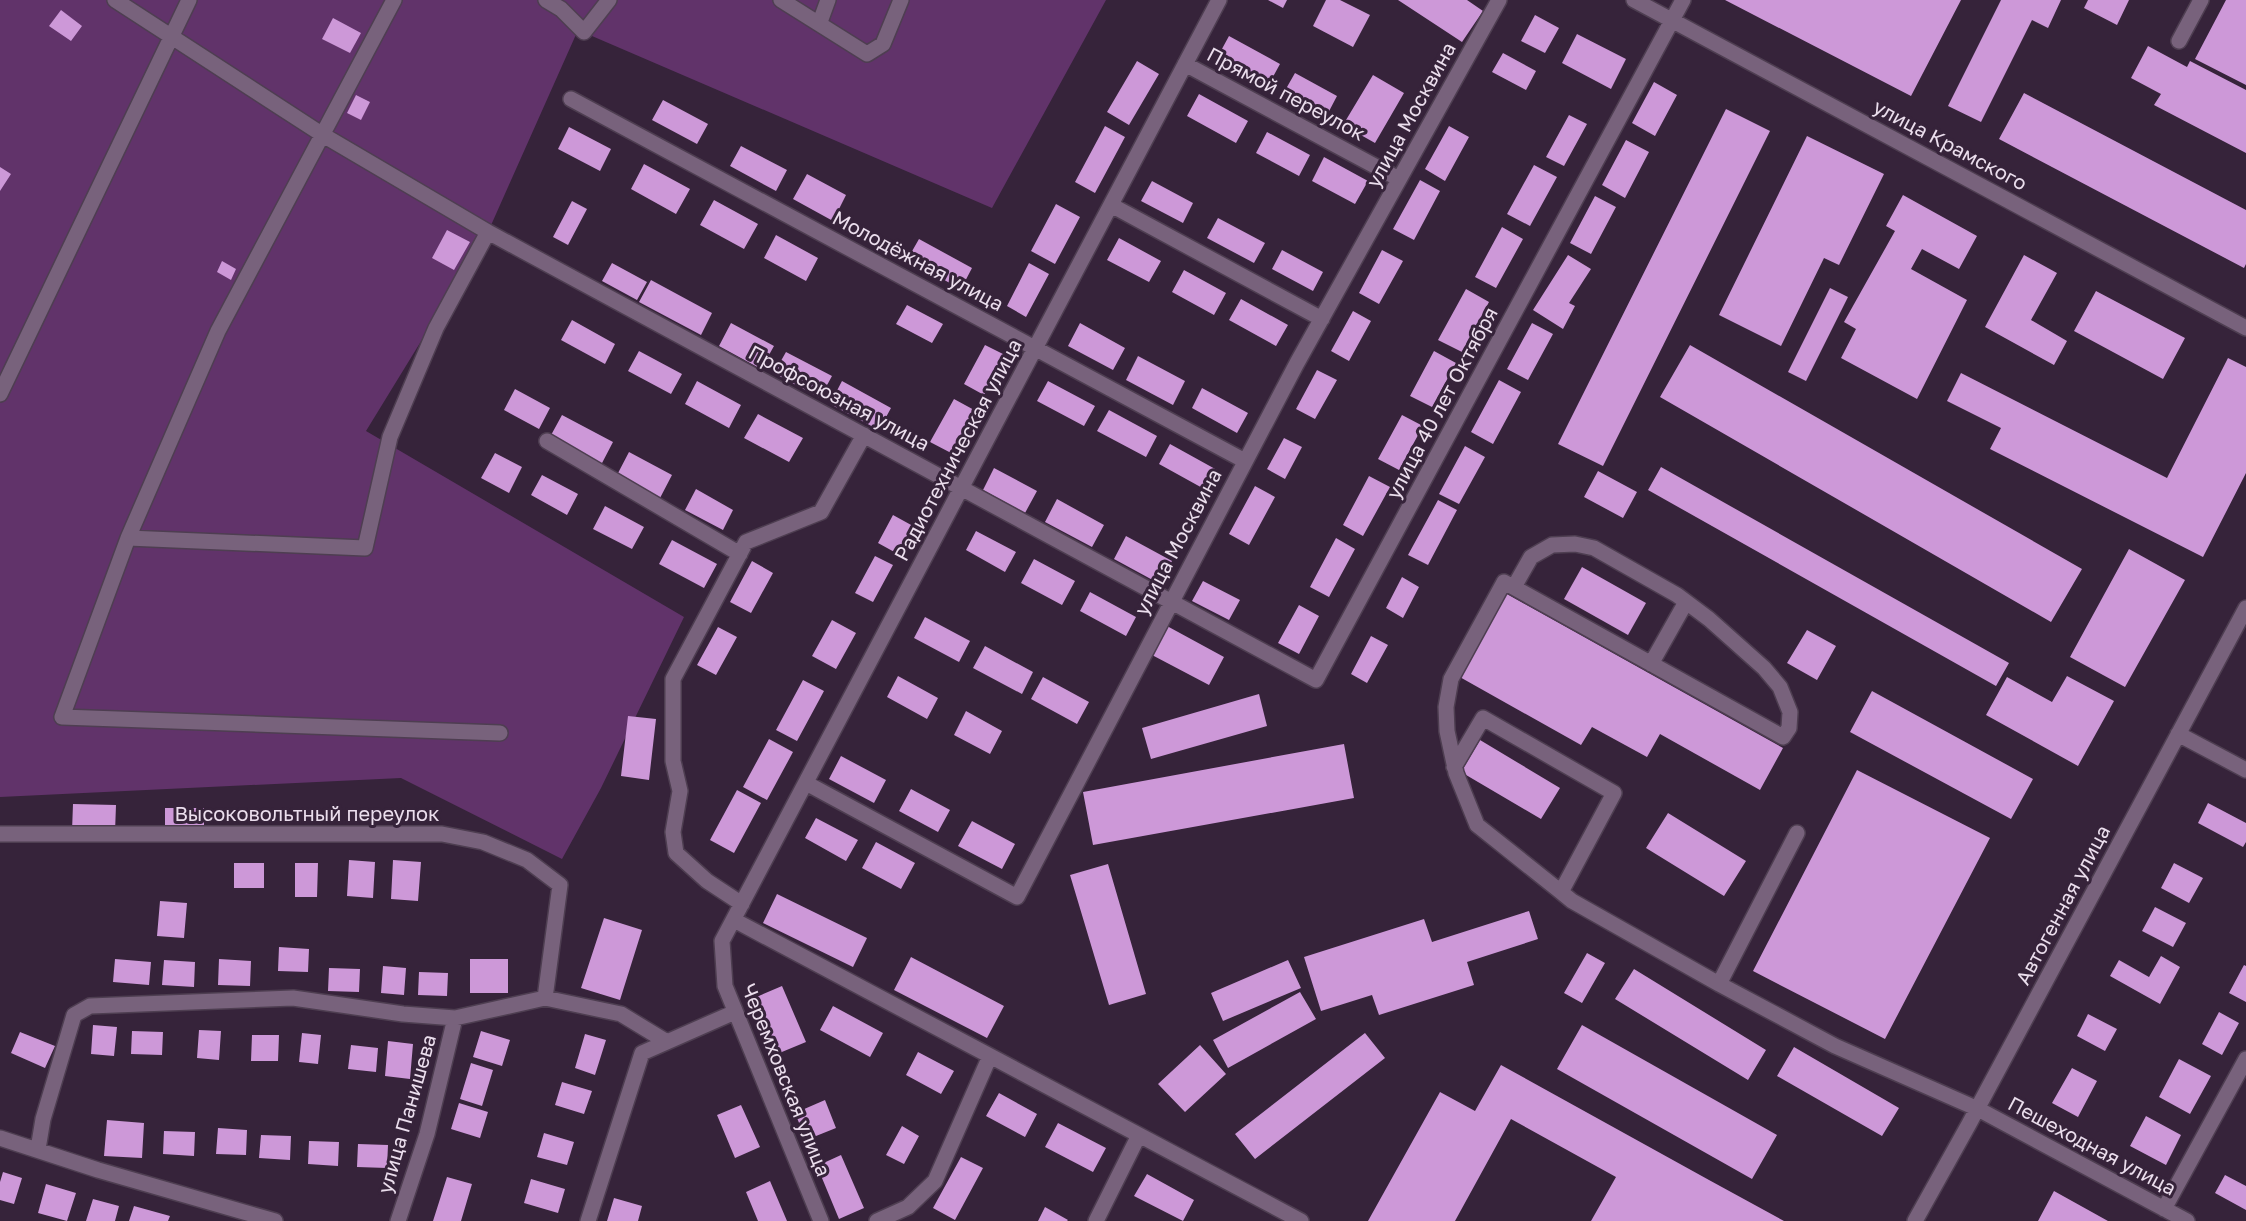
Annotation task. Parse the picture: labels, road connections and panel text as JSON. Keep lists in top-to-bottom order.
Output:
{
  "streets": {
    "street": [
      "Прямой переулок",
      "улица Москвина",
      "улица Крамского",
      "Молодёжная улица",
      "Профсоюзная улица",
      "улица 40 лет Октября",
      "Радиотехническая улица",
      "Высоковольтный переулок",
      "Автогенная улица",
      "Черемховская улица",
      "улица Панишева",
      "Пешеходная улица"
    ]
  },
  "crossings": [
    ["Прямой переулок", "улица Москвина"],
    ["Прямой переулок", "Радиотехническая улица"],
    ["улица Москвина", "Молодёжная улица"],
    ["улица Москвина", "Профсоюзная улица"],
    ["улица Москвина", "улица 40 лет Октября"],
    ["улица Москвина", "Радиотехническая улица"],
    ["улица Крамского", "улица 40 лет Октября"],
    ["Молодёжная улица", "Радиотехническая улица"],
    ["Профсоюзная улица", "улица 40 лет Октября"],
    ["Профсоюзная улица", "Радиотехническая улица"],
    ["Радиотехническая улица", "Черемховская улица"],
    ["Автогенная улица", "Пешеходная улица"]
  ]
}
